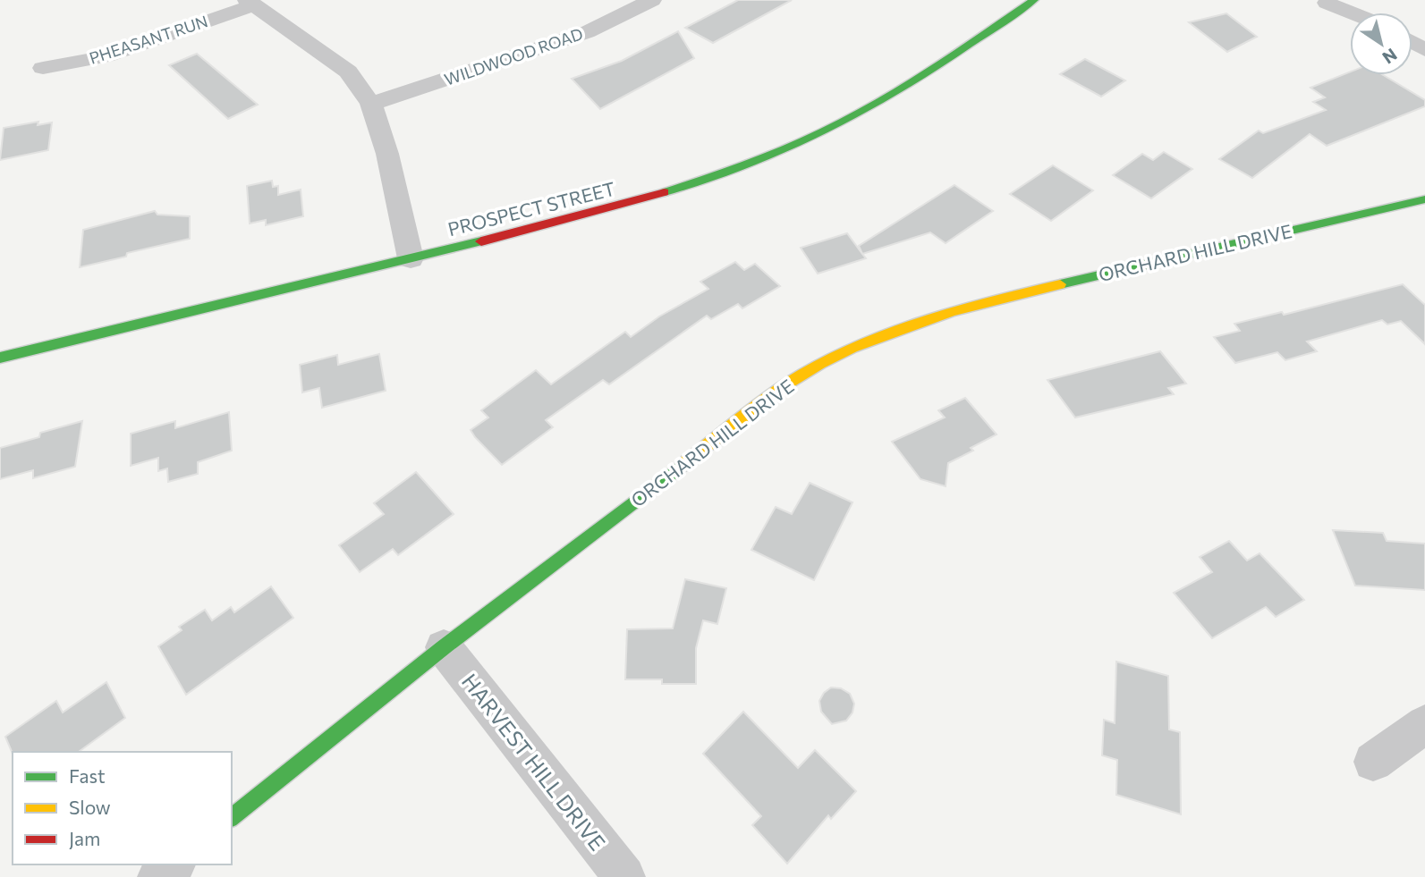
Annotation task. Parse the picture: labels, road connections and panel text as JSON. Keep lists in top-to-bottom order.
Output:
{
  "streets": {
    "main road": ["PROSPECT STREET", "ORCHARD HILL DRIVE"],
    "street": ["PHEASANT RUN", "WILDWOOD ROAD", "HARVEST HILL DRIVE"]
  },
  "crossings": [
    ["ORCHARD HILL DRIVE", "HARVEST HILL DRIVE"]
  ],
  "legend": ["Fast", "Slow", "Jam"],
  "north": "bottom right"
}
